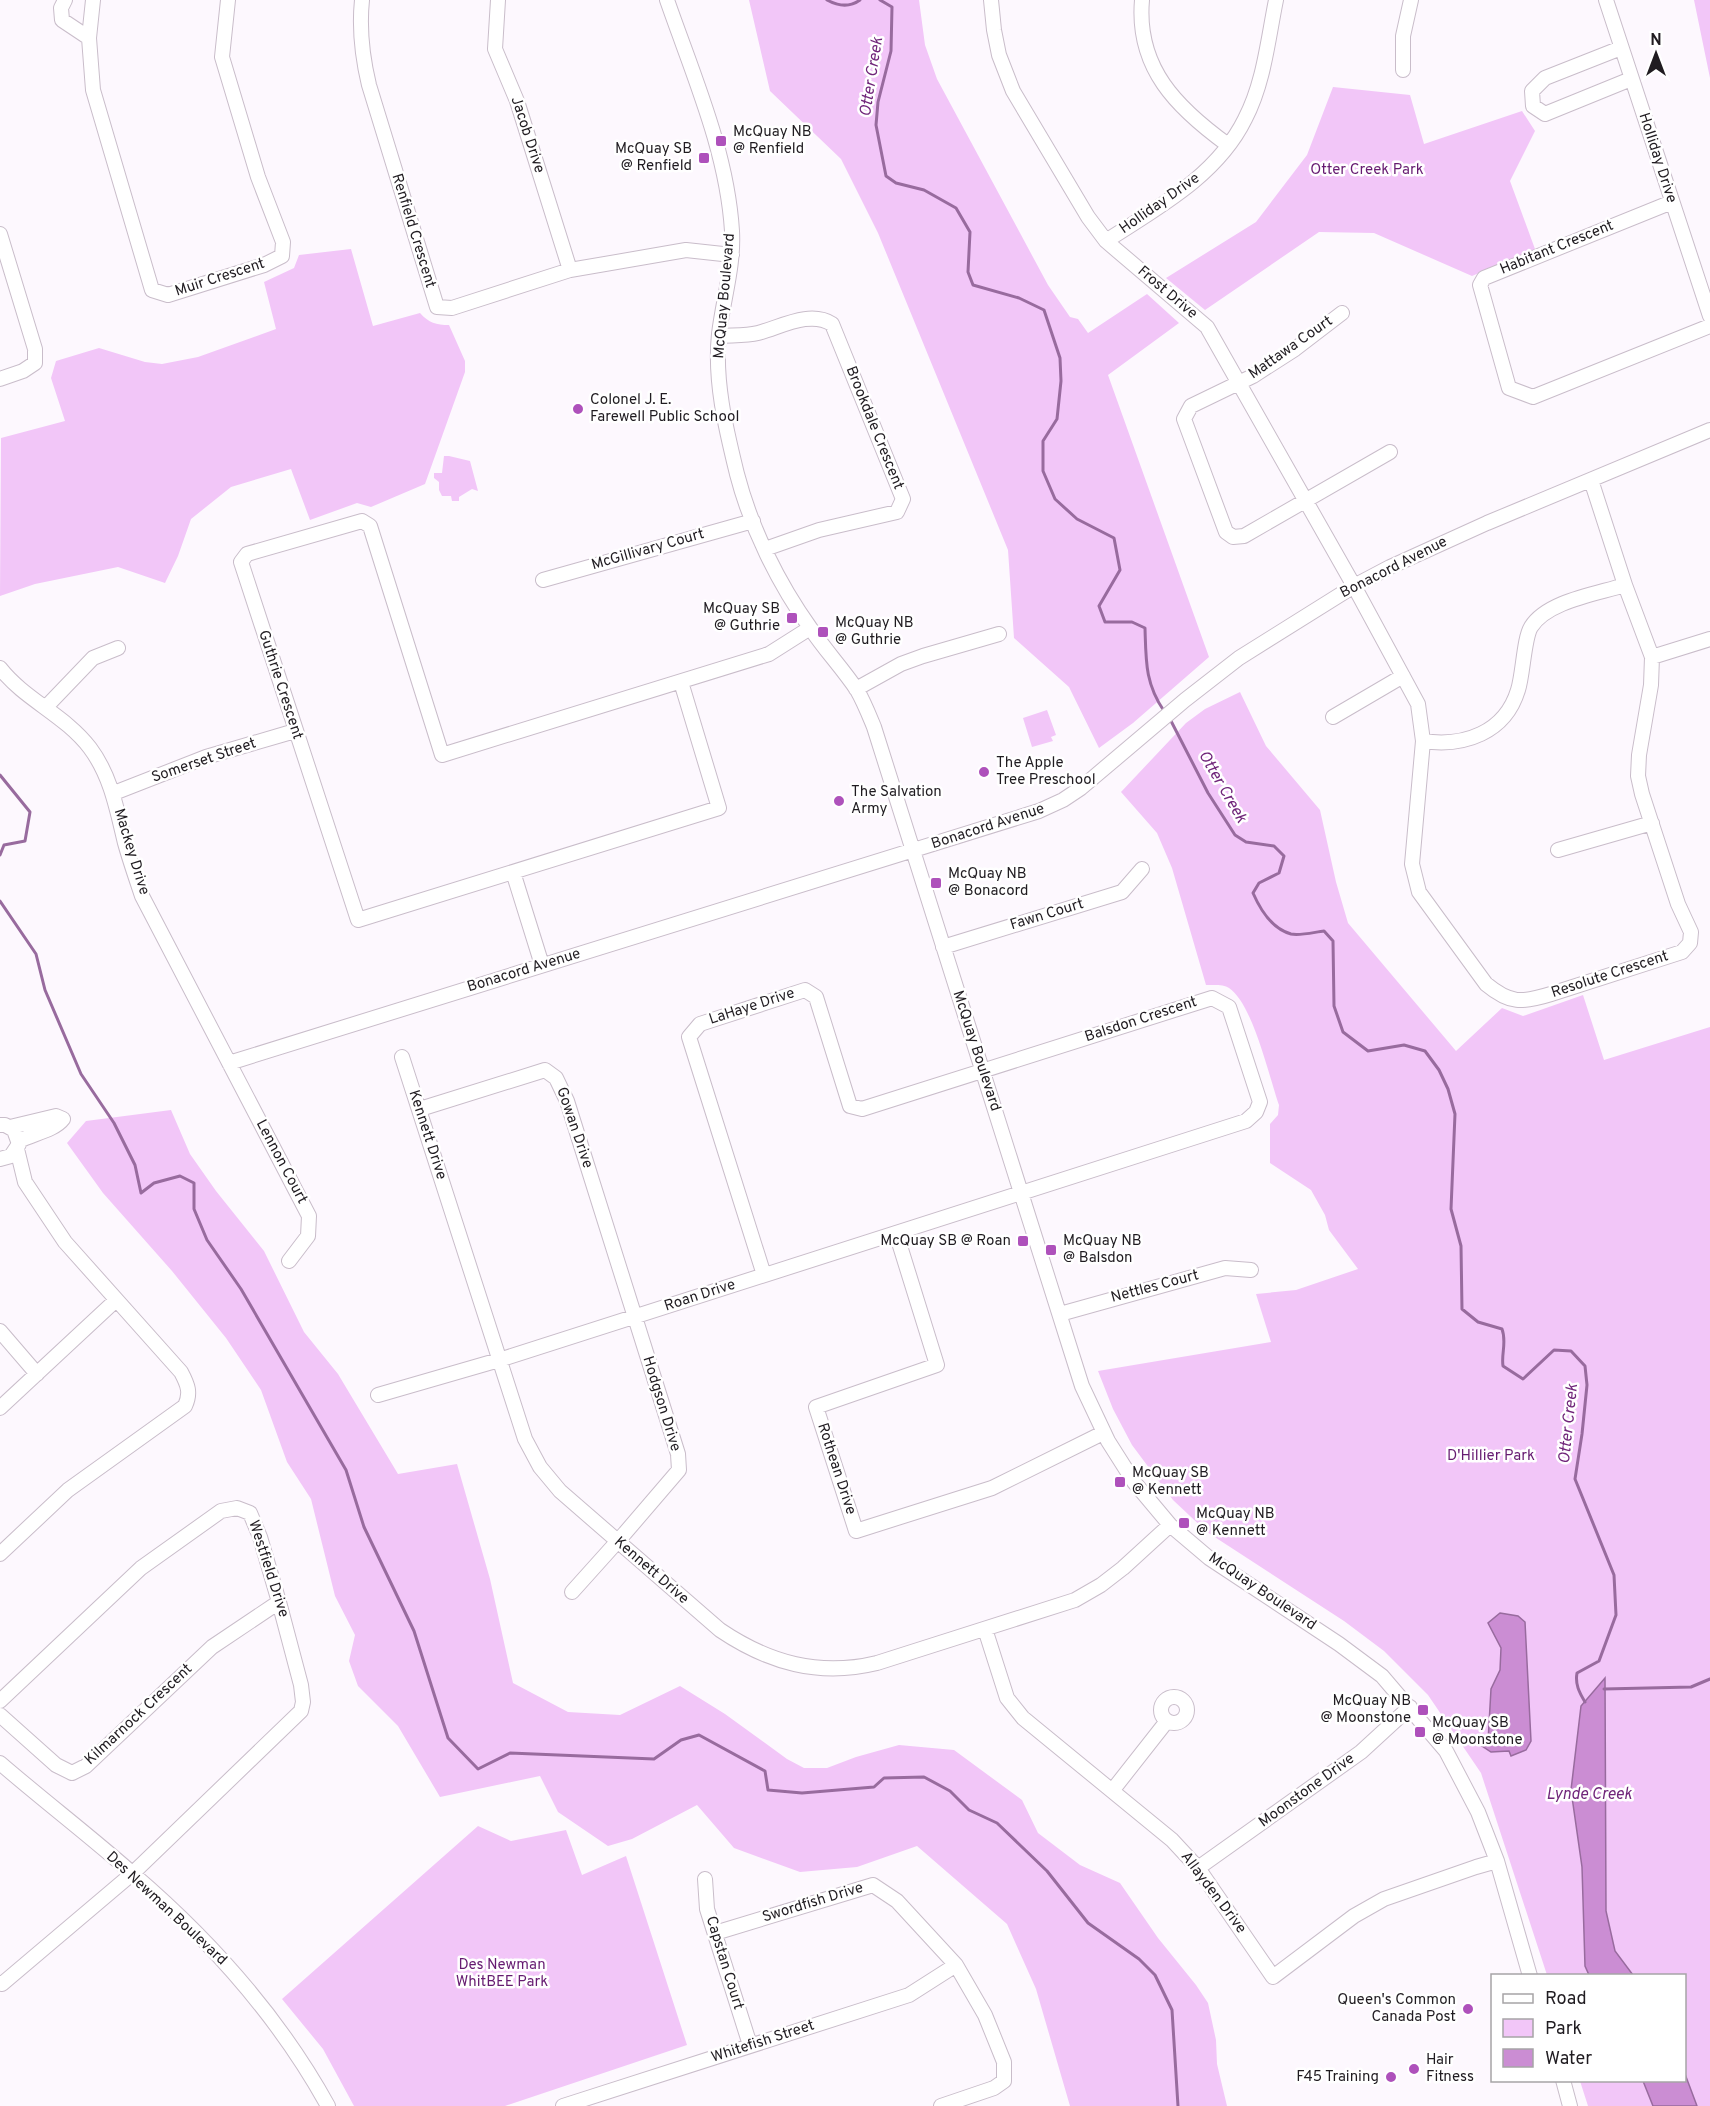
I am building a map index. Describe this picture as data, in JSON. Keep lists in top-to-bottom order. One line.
{"streets":{"street":["Jacob Drive","Holliday Drive","Renfield Crescent","Habitant Crescent","Muir Crescent","Frost Drive","McQuay Boulevard","Mattawa Court","Brookdale Crescent","McGillivary Court","Bonacord Avenue","Guthrie Crescent","Somerset Street","Mackey Drive","Fawn Court","Resolute Crescent","LaHaye Drive","Balsdon Crescent","Gowan Drive","Kennett Drive","Lennon Court","Nettles Court","Roan Drive","Hodgson Drive","Rothean Drive","Westfield Drive","Kilmarnock Crescent","Moonstone Drive","Allayden Drive","Swordfish Drive","Des Newman Boulevard","Capstan Court","Whitefish Street"]},"crossings":[["Jacob Drive","Renfield Crescent"],["Holliday Drive","Habitant Crescent"],["Holliday Drive","Frost Drive"],["Renfield Crescent","McQuay Boulevard"],["Frost Drive","Mattawa Court"],["Frost Drive","Bonacord Avenue"],["Frost Drive","Resolute Crescent"],["McQuay Boulevard","Brookdale Crescent"],["McQuay Boulevard","McGillivary Court"],["McQuay Boulevard","Bonacord Avenue"],["McQuay Boulevard","Guthrie Crescent"],["McQuay Boulevard","Fawn Court"],["McQuay Boulevard","LaHaye Drive"],["McQuay Boulevard","Balsdon Crescent"],["McQuay Boulevard","Kennett Drive"],["McQuay Boulevard","Nettles Court"],["McQuay Boulevard","Roan Drive"],["McQuay Boulevard","Rothean Drive"],["McQuay Boulevard","Moonstone Drive"],["McQuay Boulevard","Allayden Drive"],["Bonacord Avenue","Mackey Drive"],["Bonacord Avenue","Resolute Crescent"],["Bonacord Avenue","Lennon Court"],["Guthrie Crescent","Somerset Street"],["Somerset Street","Mackey Drive"],["Mackey Drive","Lennon Court"],["LaHaye Drive","Balsdon Crescent"],["LaHaye Drive","Roan Drive"],["Balsdon Crescent","Roan Drive"],["Gowan Drive","Kennett Drive"],["Gowan Drive","Roan Drive"],["Gowan Drive","Hodgson Drive"],["Kennett Drive","Roan Drive"],["Kennett Drive","Hodgson Drive"],["Kennett Drive","Allayden Drive"],["Roan Drive","Hodgson Drive"],["Roan Drive","Rothean Drive"],["Westfield Drive","Kilmarnock Crescent"],["Westfield Drive","Des Newman Boulevard"],["Moonstone Drive","Allayden Drive"],["Swordfish Drive","Capstan Court"],["Swordfish Drive","Whitefish Street"],["Capstan Court","Whitefish Street"]],"water":["Otter Creek","Lynde Creek"],"parks":["Otter Creek Park","D'Hillier Park","Des Newman WhitBEE Park"],"places":{"transit":["McQuay NB @ Renfield","McQuay SB @ Renfield","McQuay SB @ Guthrie","McQuay NB @ Guthrie","McQuay NB @ Bonacord","McQuay SB @ Roan","McQuay NB @ Balsdon","McQuay SB @ Kennett","McQuay NB @ Kennett","McQuay NB @ Moonstone","McQuay SB @ Moonstone"],"other":["Colonel J. E. Farewell Public School","The Apple Tree Preschool","The Salvation Army","Queen's Common Canada Post","Hair Fitness","F45 Training"]},"legend":["Road","Park","Water"],"north":"top"}
